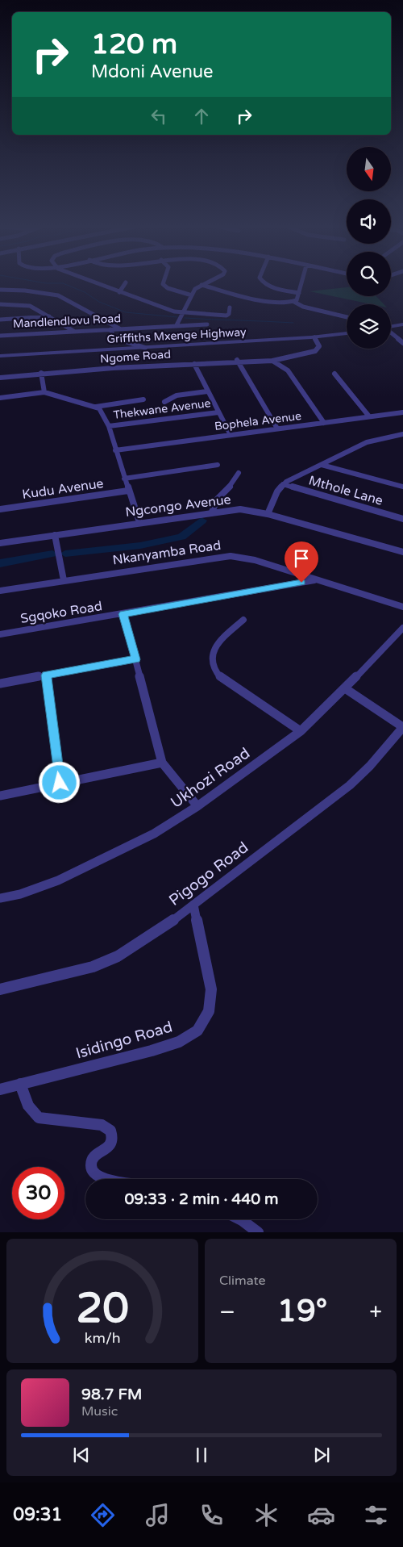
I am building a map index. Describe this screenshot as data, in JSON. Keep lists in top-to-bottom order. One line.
{"streets":{"street":["Mandlendlovu Road","Griffiths Mxenge Highway","Ngome Road","Thekwane Avenue","Bophela Avenue","Kudu Avenue","Mthole Lane","Ngcongo Avenue","Nkanyamba Road","Sgqoko Road","Ukhozi Road","Pigogo Road","Isidingo Road"]},"crossings":[["Griffiths Mxenge Highway","Ngome Road"],["Nkanyamba Road","Sgqoko Road"],["Pigogo Road","Isidingo Road"]],"north":"bottom","page":{"turn":["120 m","Mdoni Avenue"],"limit":"30","trip":"09:33 · 2 min · 440 m","tile":"Climate","heat":["−","19°","+"],"song":["98.7 FM","Music"],"tabs":"09:31","gauge":["20","km/h"]}}
